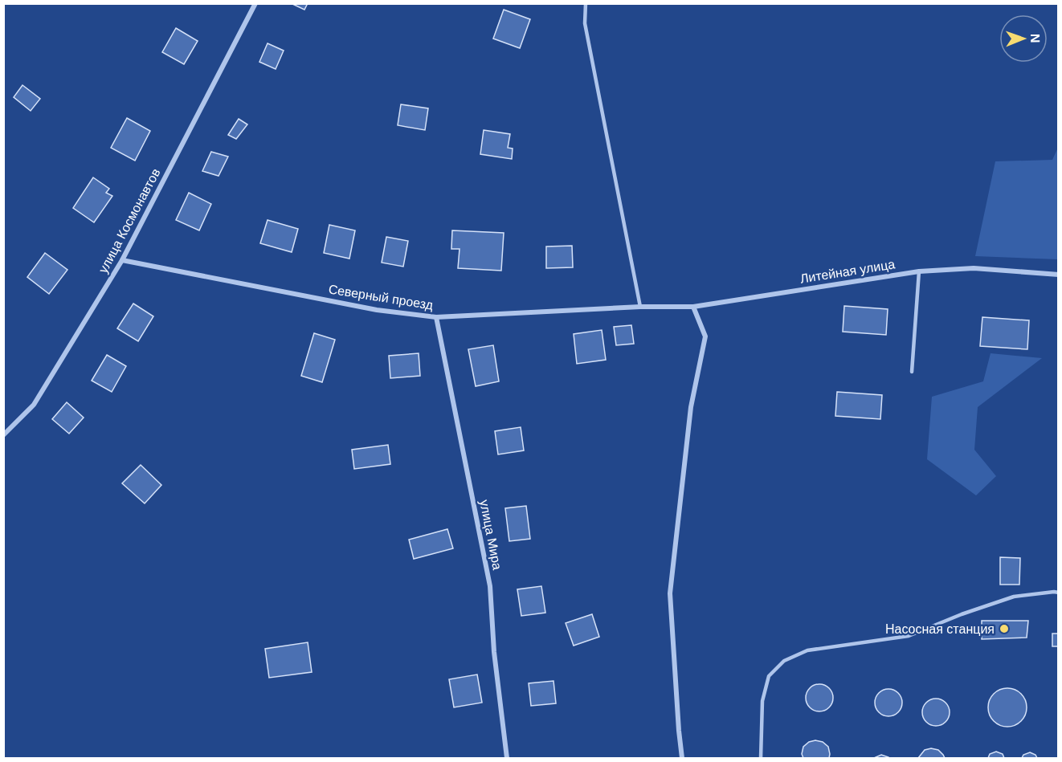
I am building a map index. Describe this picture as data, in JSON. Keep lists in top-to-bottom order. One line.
{"streets":{"street":["улица Космонавтов","Литейная улица","Северный проезд","улица Мира"]},"crossings":[["улица Космонавтов","Северный проезд"],["Литейная улица","Северный проезд"],["Северный проезд","улица Мира"]],"places":["Насосная станция"],"north":"right"}
